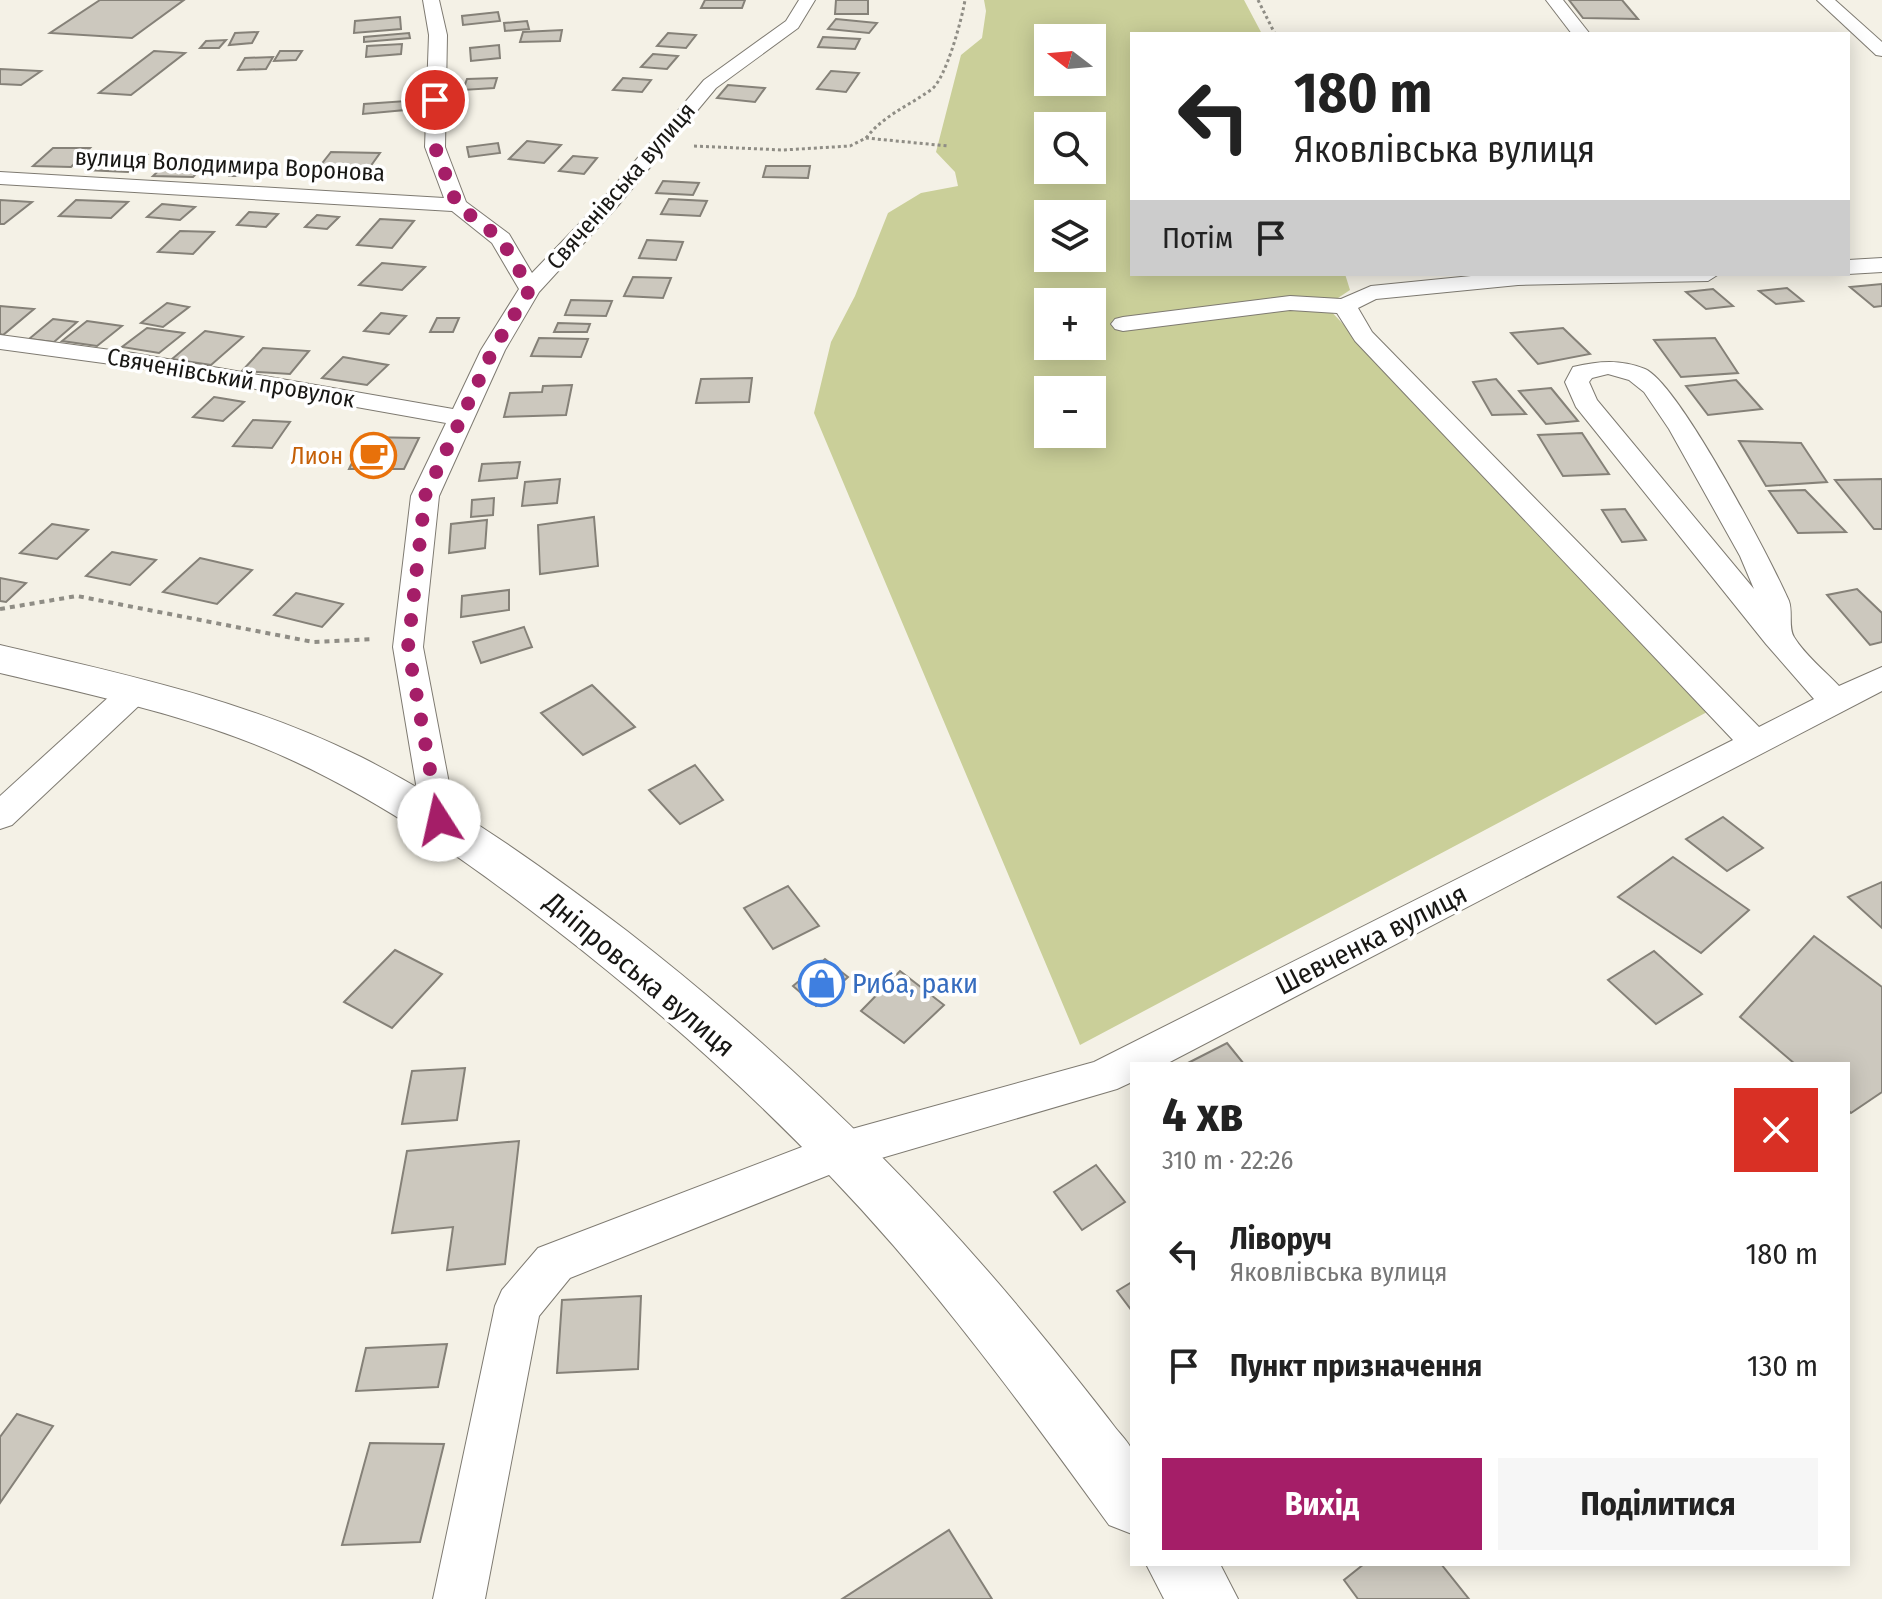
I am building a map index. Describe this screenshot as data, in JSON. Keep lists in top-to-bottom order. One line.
{"streets":{"highway":["Дніпровська вулиця"],"street":["вулиця Володимира Воронова","Свяченівська вулиця","Свяченівський провулок","Шевченка вулиця"]},"crossings":[["Свяченівська вулиця","Свяченівський провулок"],["Свяченівська вулиця","Дніпровська вулиця"],["Шевченка вулиця","Дніпровська вулиця"]],"places":{"cafe":["Лион"],"shop":["Риба, раки"]},"north":"left","page":{"map_buttons":["+","−"],"turn":["180 m","Яковлівська вулиця"],"then":"Потім","heading":["4 хв","310 m · 22:26"],"list":[{"name":"Ліворуч","note":"Яковлівська вулиця","value":"180 m"},{"name":"Пункт призначення","value":"130 m"}],"buttons":["Вихід","Поділитися"]}}
